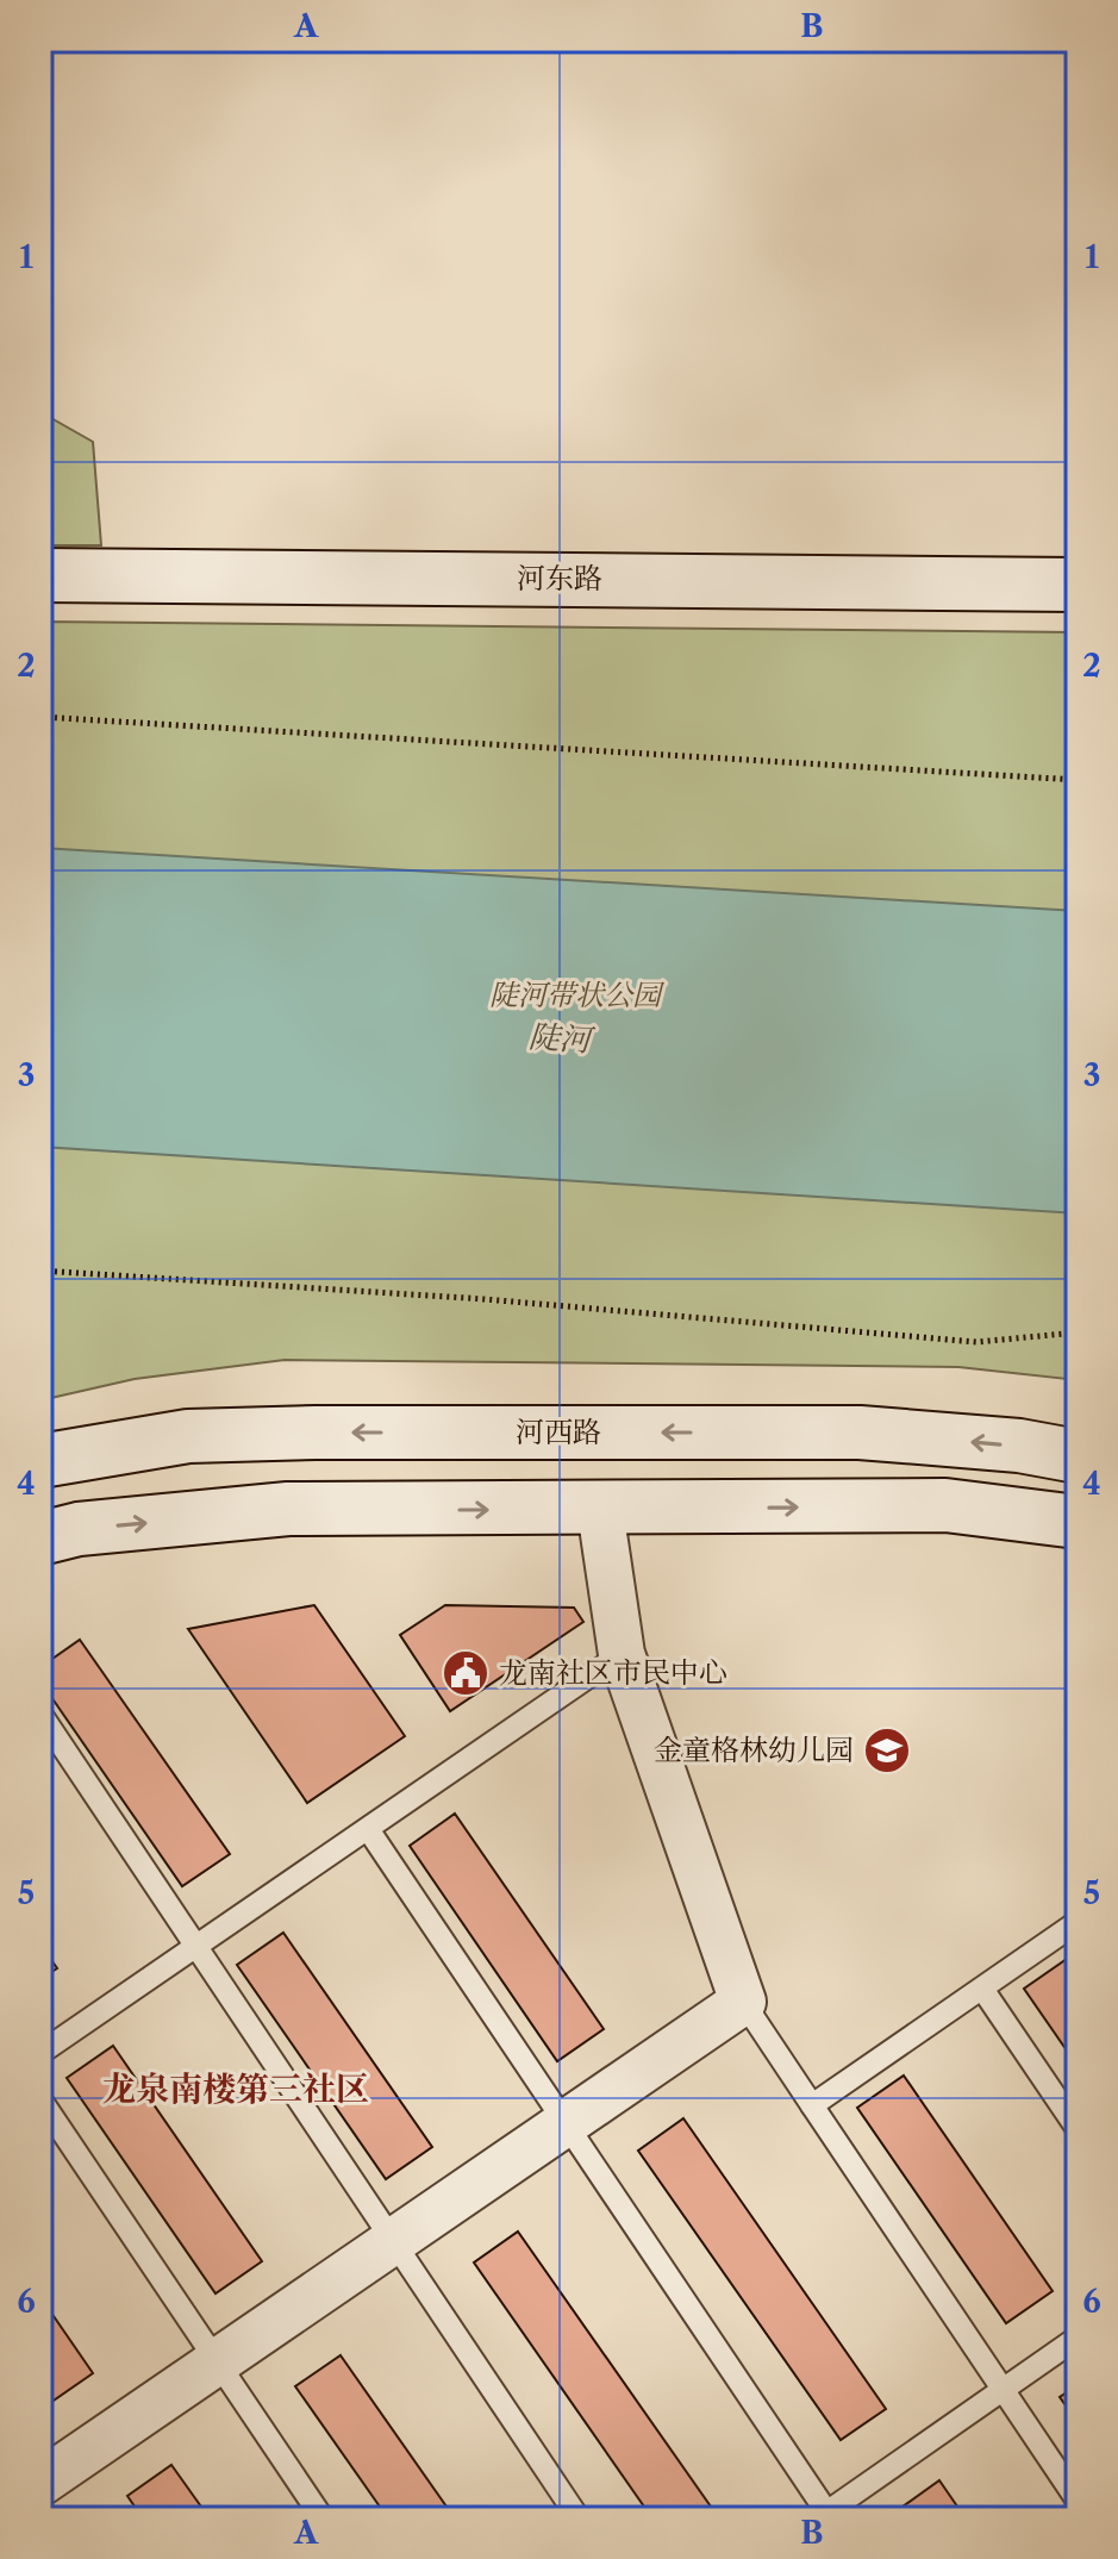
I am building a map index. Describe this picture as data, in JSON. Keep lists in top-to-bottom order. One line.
{"streets":{"main road":["河东路","河西路"]},"districts":["龙泉南楼第三社区"],"water":["陡河"],"parks":["陡河带状公园"],"places":{"public building":["龙南社区市民中心"],"school or university":["金童格林幼儿园"]},"grid":{"columns":["A","B"],"rows":["1","2","3","4","5","6"]}}
